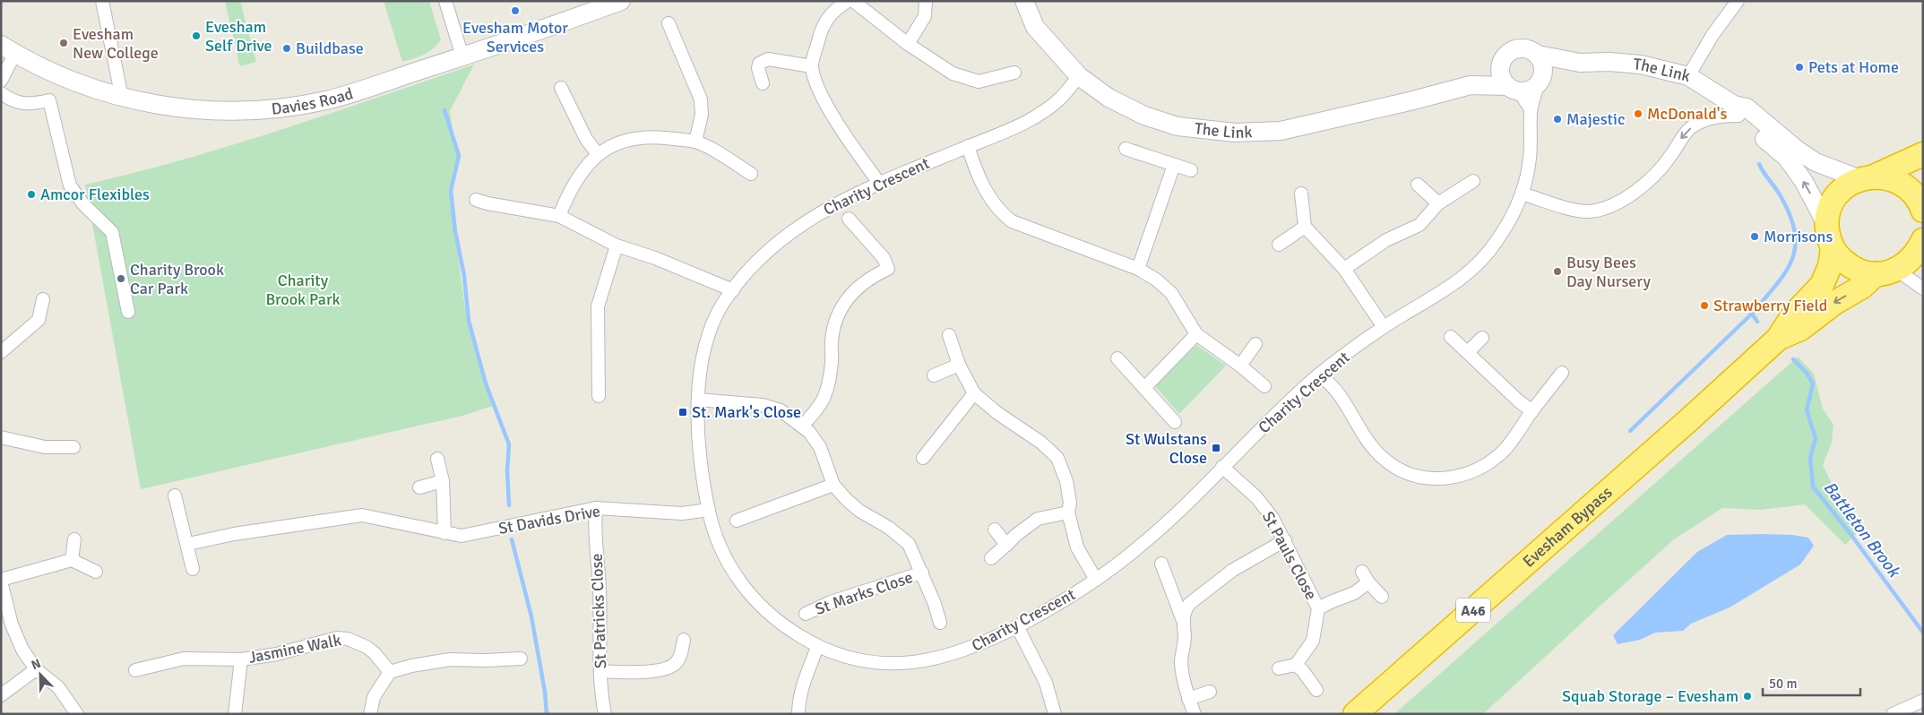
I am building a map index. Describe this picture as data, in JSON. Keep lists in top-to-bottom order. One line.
{"streets":{"highway":["Evesham Bypass","A46"],"street":["The Link","Davies Road","Charity Crescent","St Davids Drive","St Pauls Close","St Marks Close","St Patricks Close","Jasmine Walk"]},"crossings":[["The Link","Charity Crescent"],["The Link","Evesham Bypass"],["Charity Crescent","St Davids Drive"],["Charity Crescent","St Pauls Close"],["Charity Crescent","St Marks Close"],["St Davids Drive","St Patricks Close"]],"water":["Battleton Brook"],"parks":["Charity Brook Park"],"places":{"other":["Evesham Motor Services","Evesham Self Drive","Evesham New College","Buildbase","Pets at Home","McDonald's","Majestic","Amcor Flexibles","Morrisons","Busy Bees Day Nursery","Charity Brook Car Park","Strawberry Field","Squab Storage – Evesham"],"transit":["St. Mark's Close","St Wulstans Close"]},"scale_bar":"50 m","north":"top left"}
